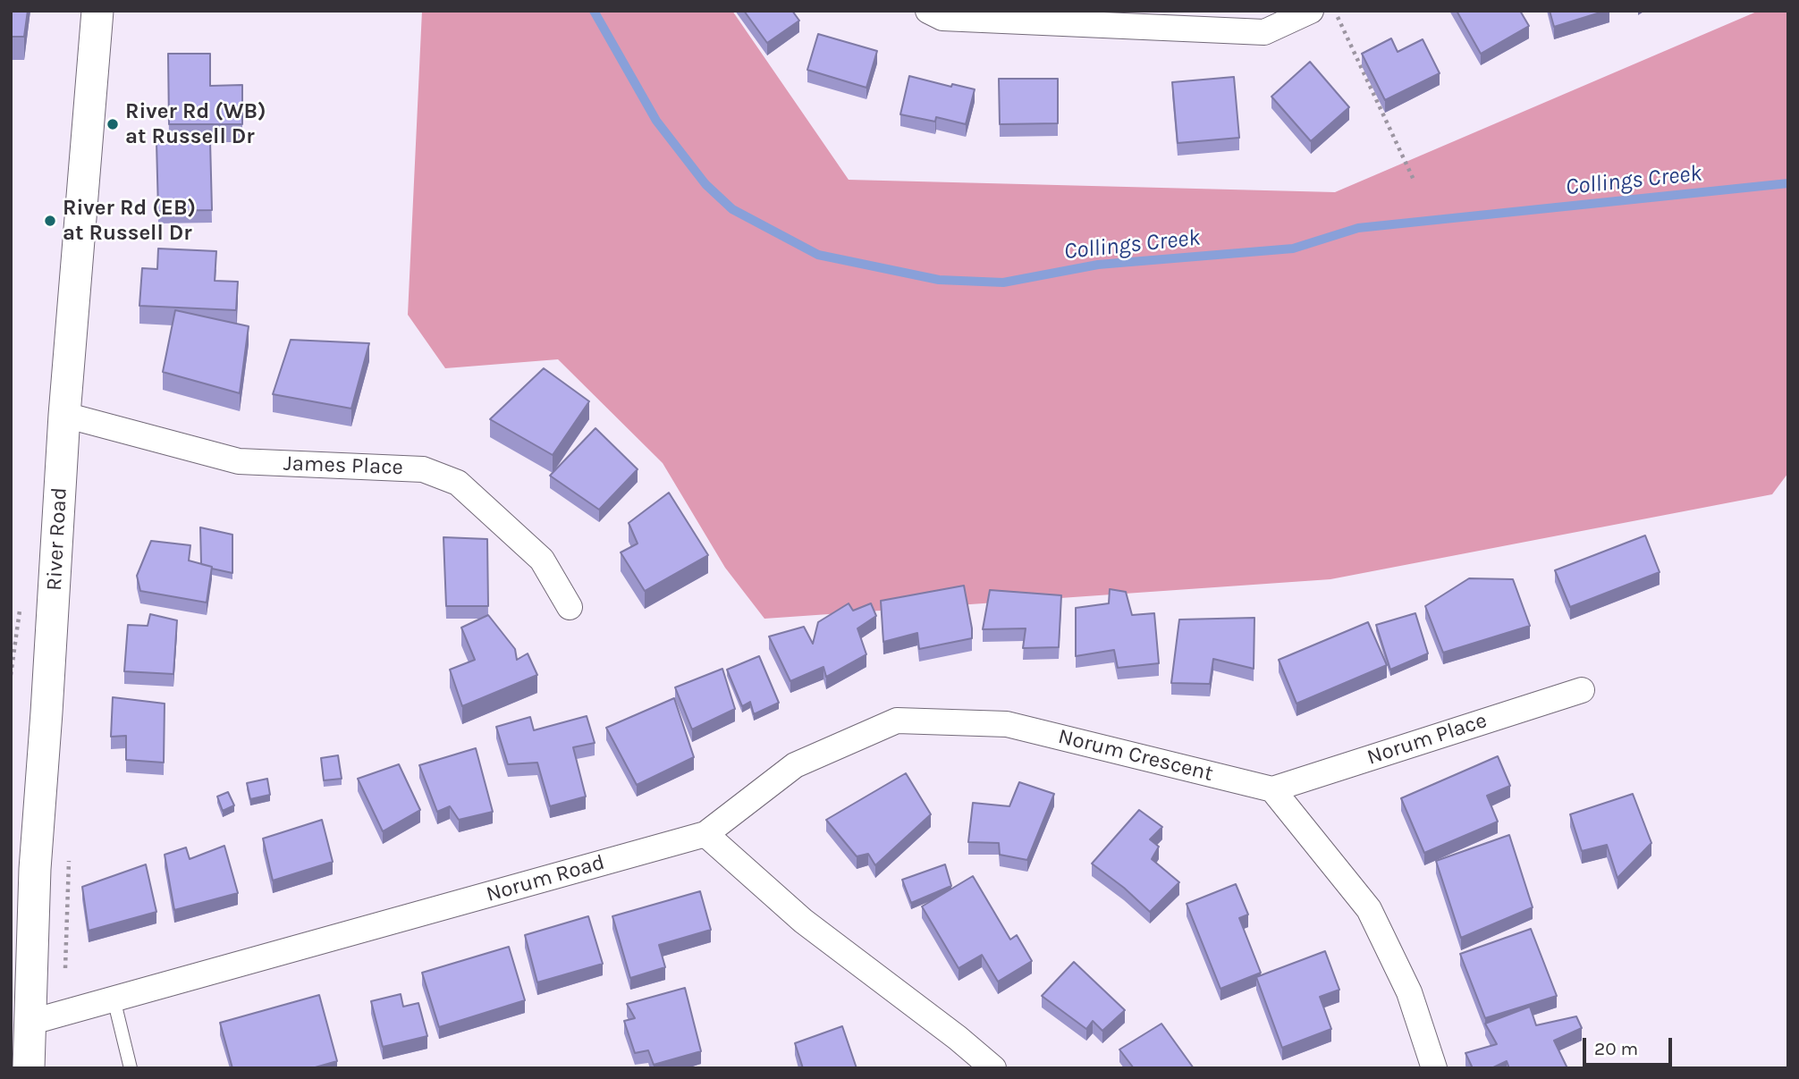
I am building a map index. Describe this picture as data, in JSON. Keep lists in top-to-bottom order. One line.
{"streets":{"street":["James Place","River Road","Norum Place","Norum Crescent","Norum Road"]},"crossings":[["James Place","River Road"],["River Road","Norum Road"],["Norum Place","Norum Crescent"],["Norum Crescent","Norum Road"]],"water":["Collings Creek"],"places":["River Rd (WB) at Russell Dr","River Rd (EB) at Russell Dr"],"scale_bar":"20 m"}
